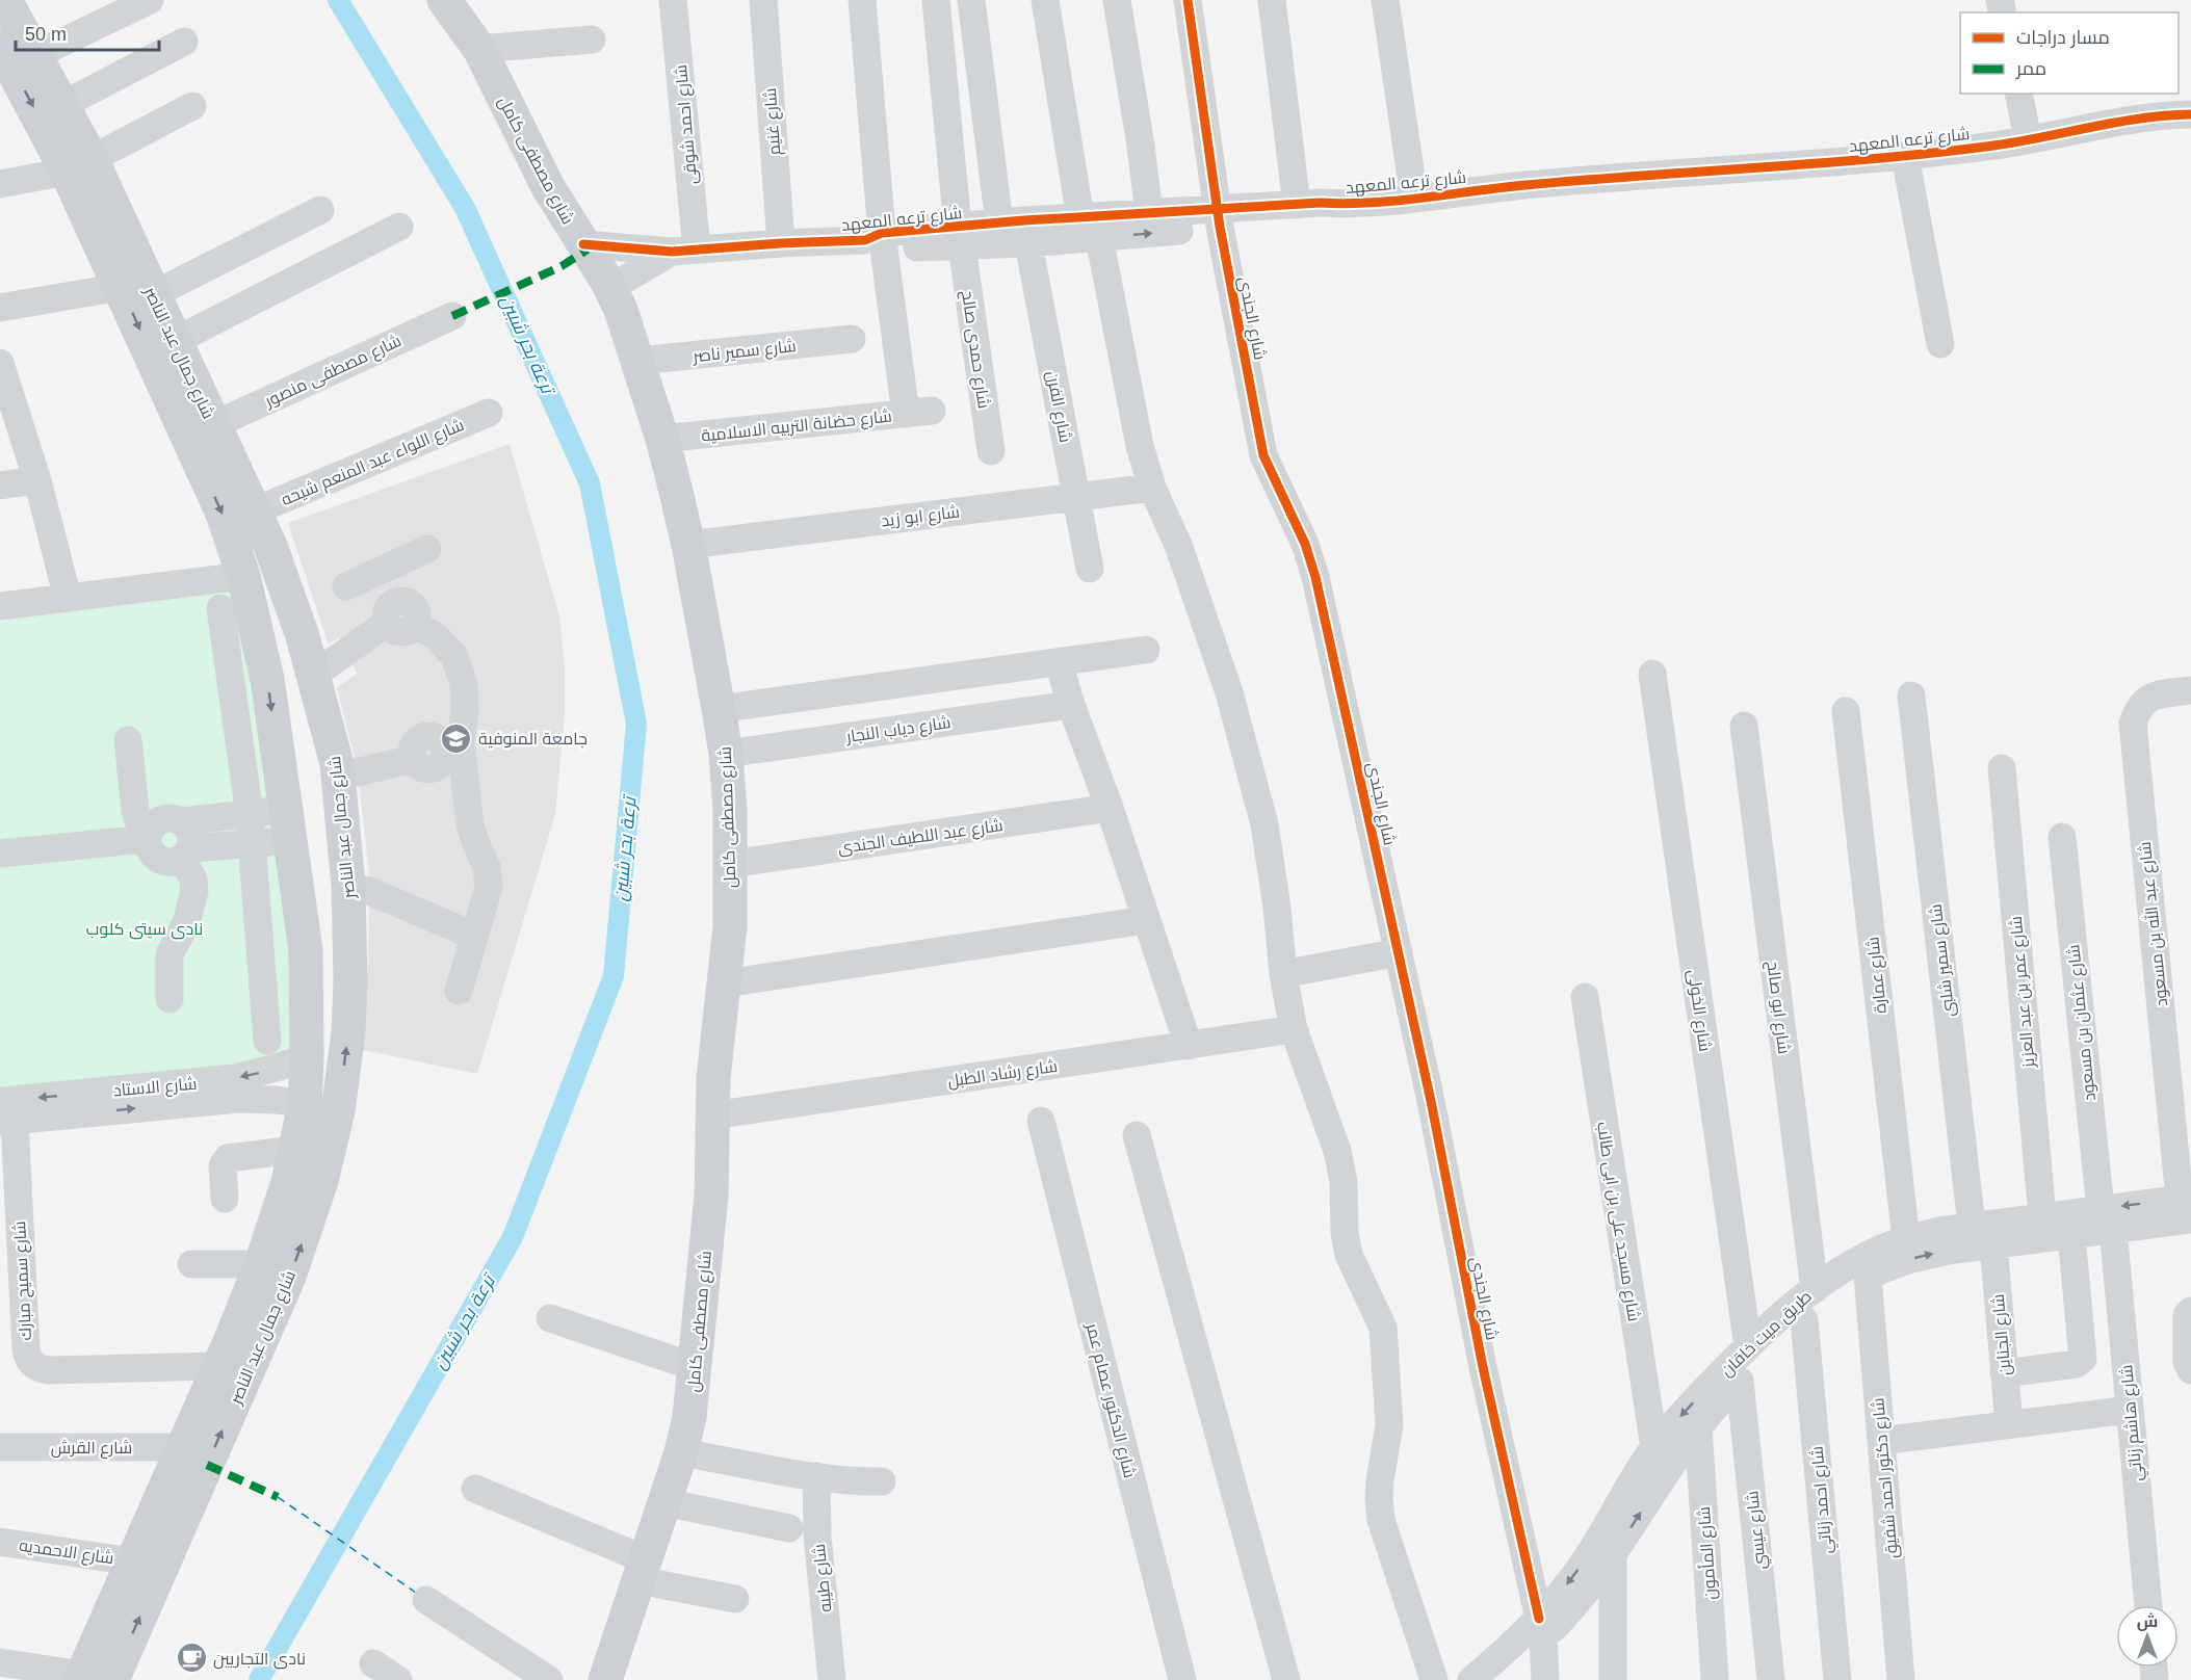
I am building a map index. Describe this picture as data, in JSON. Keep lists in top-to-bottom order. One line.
{"streets":{"main road":["شارع مصطفى كامل","شارع جمال عبد الناصر"],"street":["شارع غنيم","شارع احمد شوقى","شارع ترعه المعهد","شارع الجندى","شارع حمدى صالح","شارع سمير ناصر","شارع مصطفى منصور","شارع الفرن","شارع حضانة التربيه الاسلامية","شارع اللواء عبد المنعم شيحه","شارع ابو زيد","شارع دياب النجار","شارع عبد اللطيف الجندى","شارع عبد الله بن مسعود","شارع سمير شلبى","شارع عمارة","شارع عمر بن عبد العزيز","شارع ابو صالح","شارع الخولى","شارع عثمان بن مسعود","شارع رشاد الطبل","شارع الاستاد","شارع مسجد على بن ابى طالب","شارع سميح مبارك","طريق ميت خاقان","شارع الجناين","شارع الدكتور عصام عمر","شارع هاشم زناتي","شارع القرش","شارع دكتور احمد شفيق","شارع احمد زناتي","شارع عيسي","شارع الاحمديه","شارع المأمون","شارع طيبه"]},"crossings":[["شارع غنيم","شارع ترعه المعهد"],["شارع احمد شوقى","شارع ترعه المعهد"],["شارع ترعه المعهد","شارع مصطفى كامل"],["شارع ترعه المعهد","شارع الجندى"],["شارع ترعه المعهد","شارع حمدى صالح"],["شارع ترعه المعهد","شارع الفرن"],["شارع ترعه المعهد","شارع حضانة التربيه الاسلامية"],["شارع مصطفى كامل","شارع سمير ناصر"],["شارع مصطفى كامل","شارع حضانة التربيه الاسلامية"],["شارع مصطفى كامل","شارع ابو زيد"],["شارع مصطفى كامل","شارع دياب النجار"],["شارع مصطفى كامل","شارع عبد اللطيف الجندى"],["شارع مصطفى كامل","شارع رشاد الطبل"],["شارع الجندى","طريق ميت خاقان"],["شارع جمال عبد الناصر","شارع مصطفى منصور"],["شارع جمال عبد الناصر","شارع اللواء عبد المنعم شيحه"],["شارع جمال عبد الناصر","شارع الاستاد"],["شارع جمال عبد الناصر","شارع سميح مبارك"],["شارع جمال عبد الناصر","شارع القرش"],["شارع جمال عبد الناصر","شارع الاحمديه"],["شارع الفرن","شارع ابو زيد"],["شارع عبد الله بن مسعود","طريق ميت خاقان"],["شارع سمير شلبى","طريق ميت خاقان"],["شارع عمارة","طريق ميت خاقان"],["شارع عمر بن عبد العزيز","طريق ميت خاقان"],["شارع ابو صالح","طريق ميت خاقان"],["شارع الخولى","طريق ميت خاقان"],["شارع عثمان بن مسعود","طريق ميت خاقان"],["شارع عثمان بن مسعود","شارع هاشم زناتي"],["شارع الاستاد","شارع سميح مبارك"],["شارع مسجد على بن ابى طالب","طريق ميت خاقان"],["طريق ميت خاقان","شارع الجناين"],["طريق ميت خاقان","شارع هاشم زناتي"],["طريق ميت خاقان","شارع دكتور احمد شفيق"],["طريق ميت خاقان","شارع احمد زناتي"],["طريق ميت خاقان","شارع عيسي"],["طريق ميت خاقان","شارع المأمون"]],"water":["ترعة بحر شبين"],"parks":["نادى سيتى كلوب"],"places":{"school or university":["جامعة المنوفية"],"cafe":["نادى التجاريين"]},"legend":["مسار دراجات","ممر"],"scale_bar":"50 m","north":"top"}
